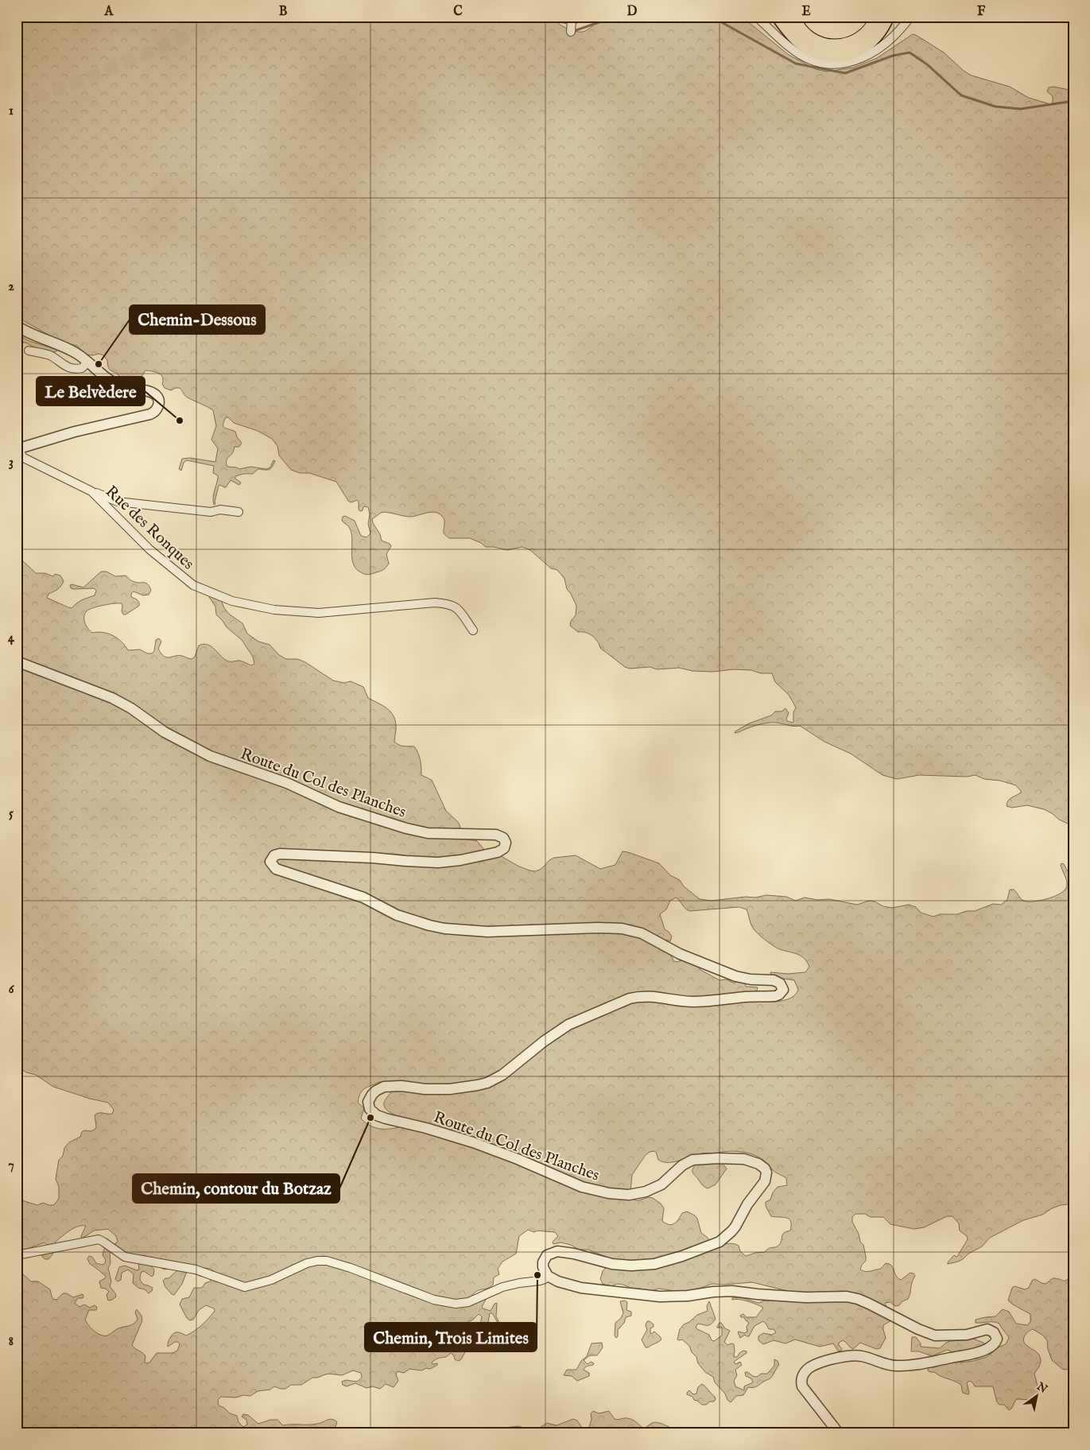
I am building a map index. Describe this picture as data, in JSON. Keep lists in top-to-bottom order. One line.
{"streets":{"street":["Rue des Ronques","Route du Col des Planches"]},"places":["Chemin-Dessous","Le Belvèdere","Chemin, contour du Botzaz","Chemin, Trois Limites"],"north":"top right","grid":{"columns":["A","B","C","D","E","F"],"rows":["1","2","3","4","5","6","7","8"]}}
